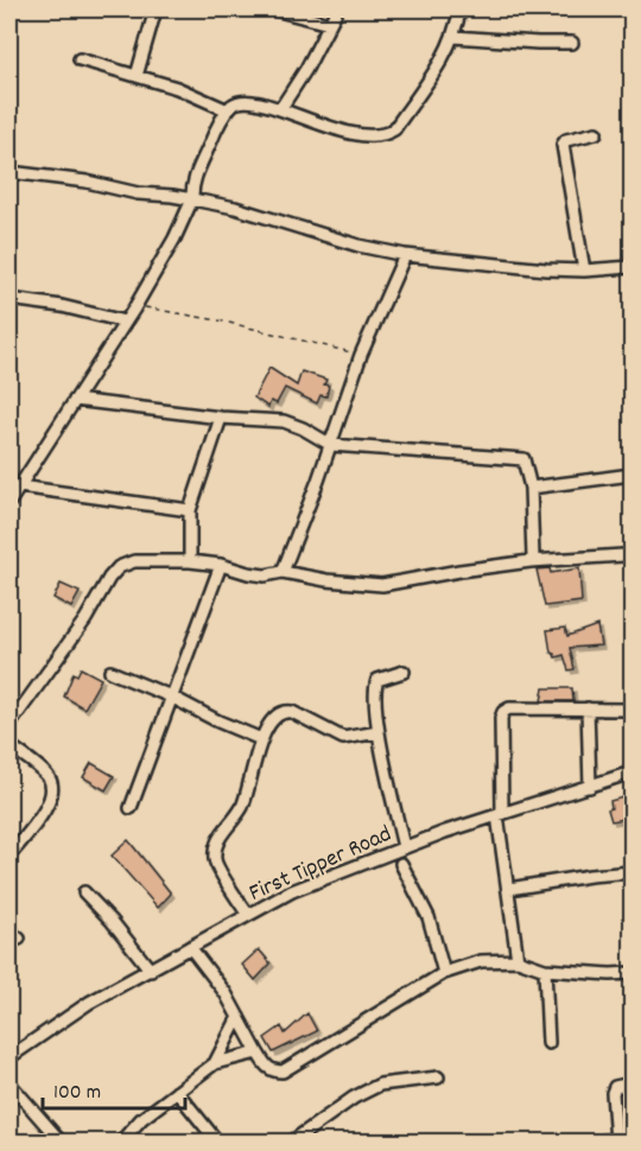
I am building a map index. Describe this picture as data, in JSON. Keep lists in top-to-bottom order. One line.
{"streets":{"street":["First Tipper Road"]},"scale_bar":"100 m"}
